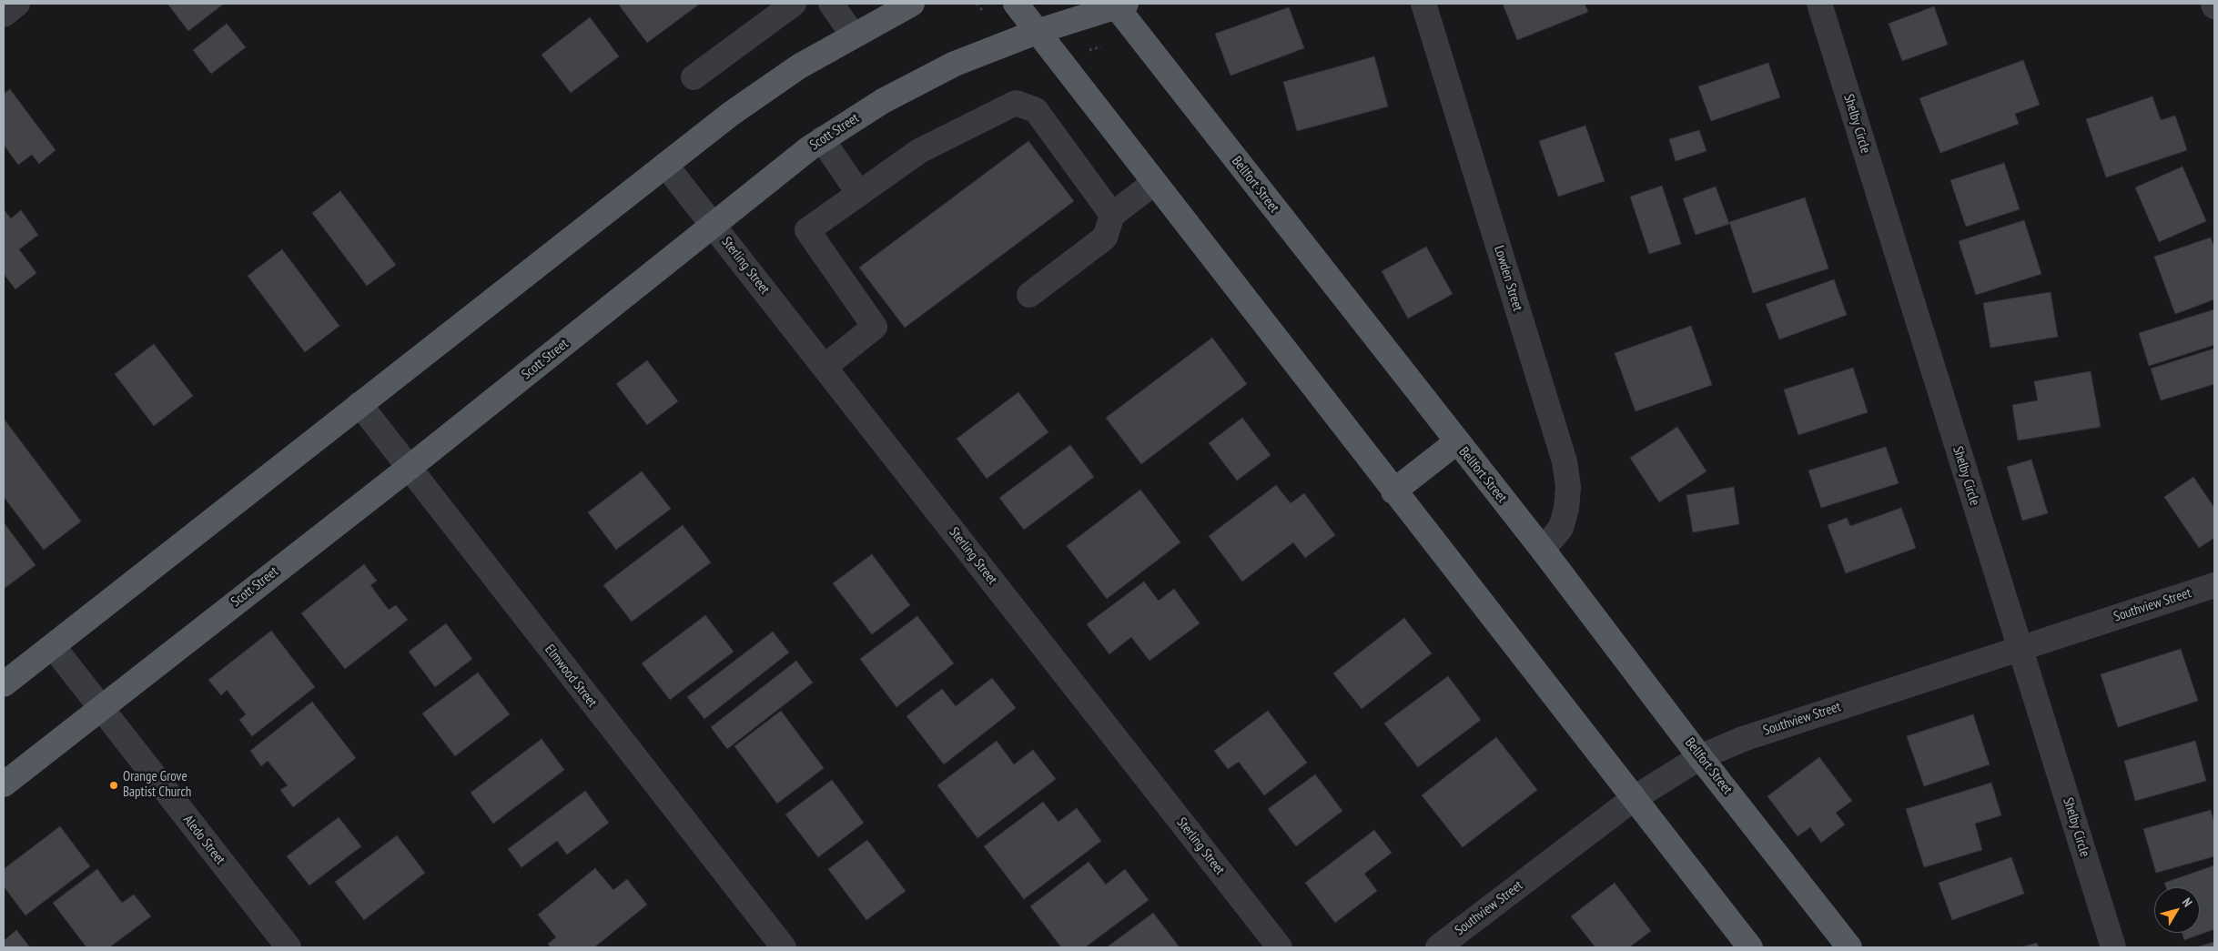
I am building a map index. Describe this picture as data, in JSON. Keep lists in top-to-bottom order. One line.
{"streets":{"main road":["Scott Street","Bellfort Street"],"street":["Shelby Circle","Sterling Street","Lowden Street","Southview Street","Elmwood Street","Aledo Street"]},"crossings":[["Shelby Circle","Southview Street"],["Scott Street","Bellfort Street"],["Scott Street","Sterling Street"],["Scott Street","Elmwood Street"],["Scott Street","Aledo Street"],["Bellfort Street","Lowden Street"],["Bellfort Street","Southview Street"]],"places":["Orange Grove Baptist Church"],"north":"top right"}
